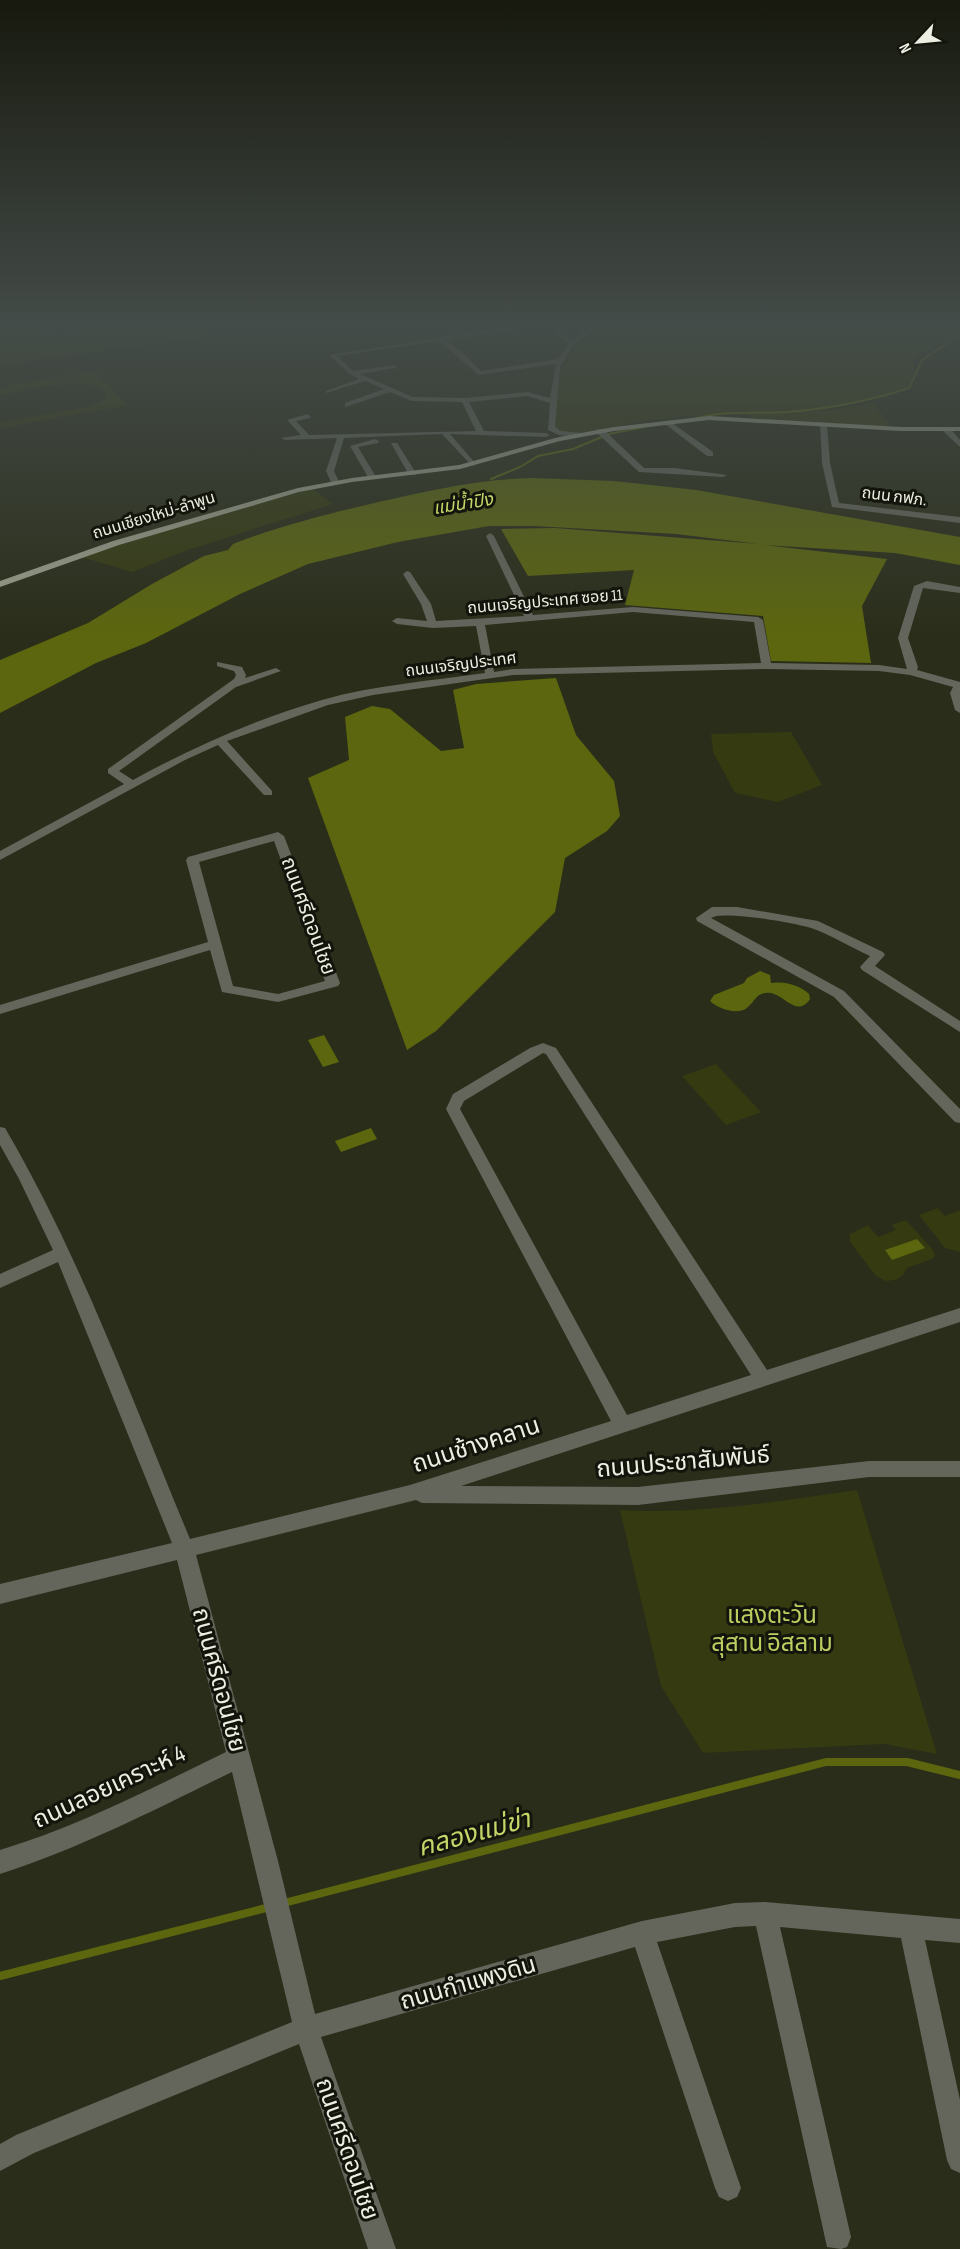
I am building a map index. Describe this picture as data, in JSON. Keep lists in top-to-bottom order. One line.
{"streets":{"main road":["ถนนเชียงใหม่-ลำพูน"],"street":["ถนน กฟภ.","ถนนเจริญประเทศ ซอย 11","ถนนเจริญประเทศ","ถนนศรีดอนไชย","ถนนช้างคลาน","ถนนประชาสัมพันธ์","ถนนลอยเคราะห์ 4","ถนนกำแพงดิน"]},"crossings":[["ถนนเจริญประเทศ ซอย 11","ถนนเจริญประเทศ"],["ถนนศรีดอนไชย","ถนนช้างคลาน"],["ถนนศรีดอนไชย","ถนนลอยเคราะห์ 4"],["ถนนศรีดอนไชย","ถนนกำแพงดิน"],["ถนนช้างคลาน","ถนนประชาสัมพันธ์"]],"water":["แม่น้ำปิง","คลองแม่ข่า"],"parks":["แสงตะวัน สุสาน อิสลาม"],"north":"bottom left"}
